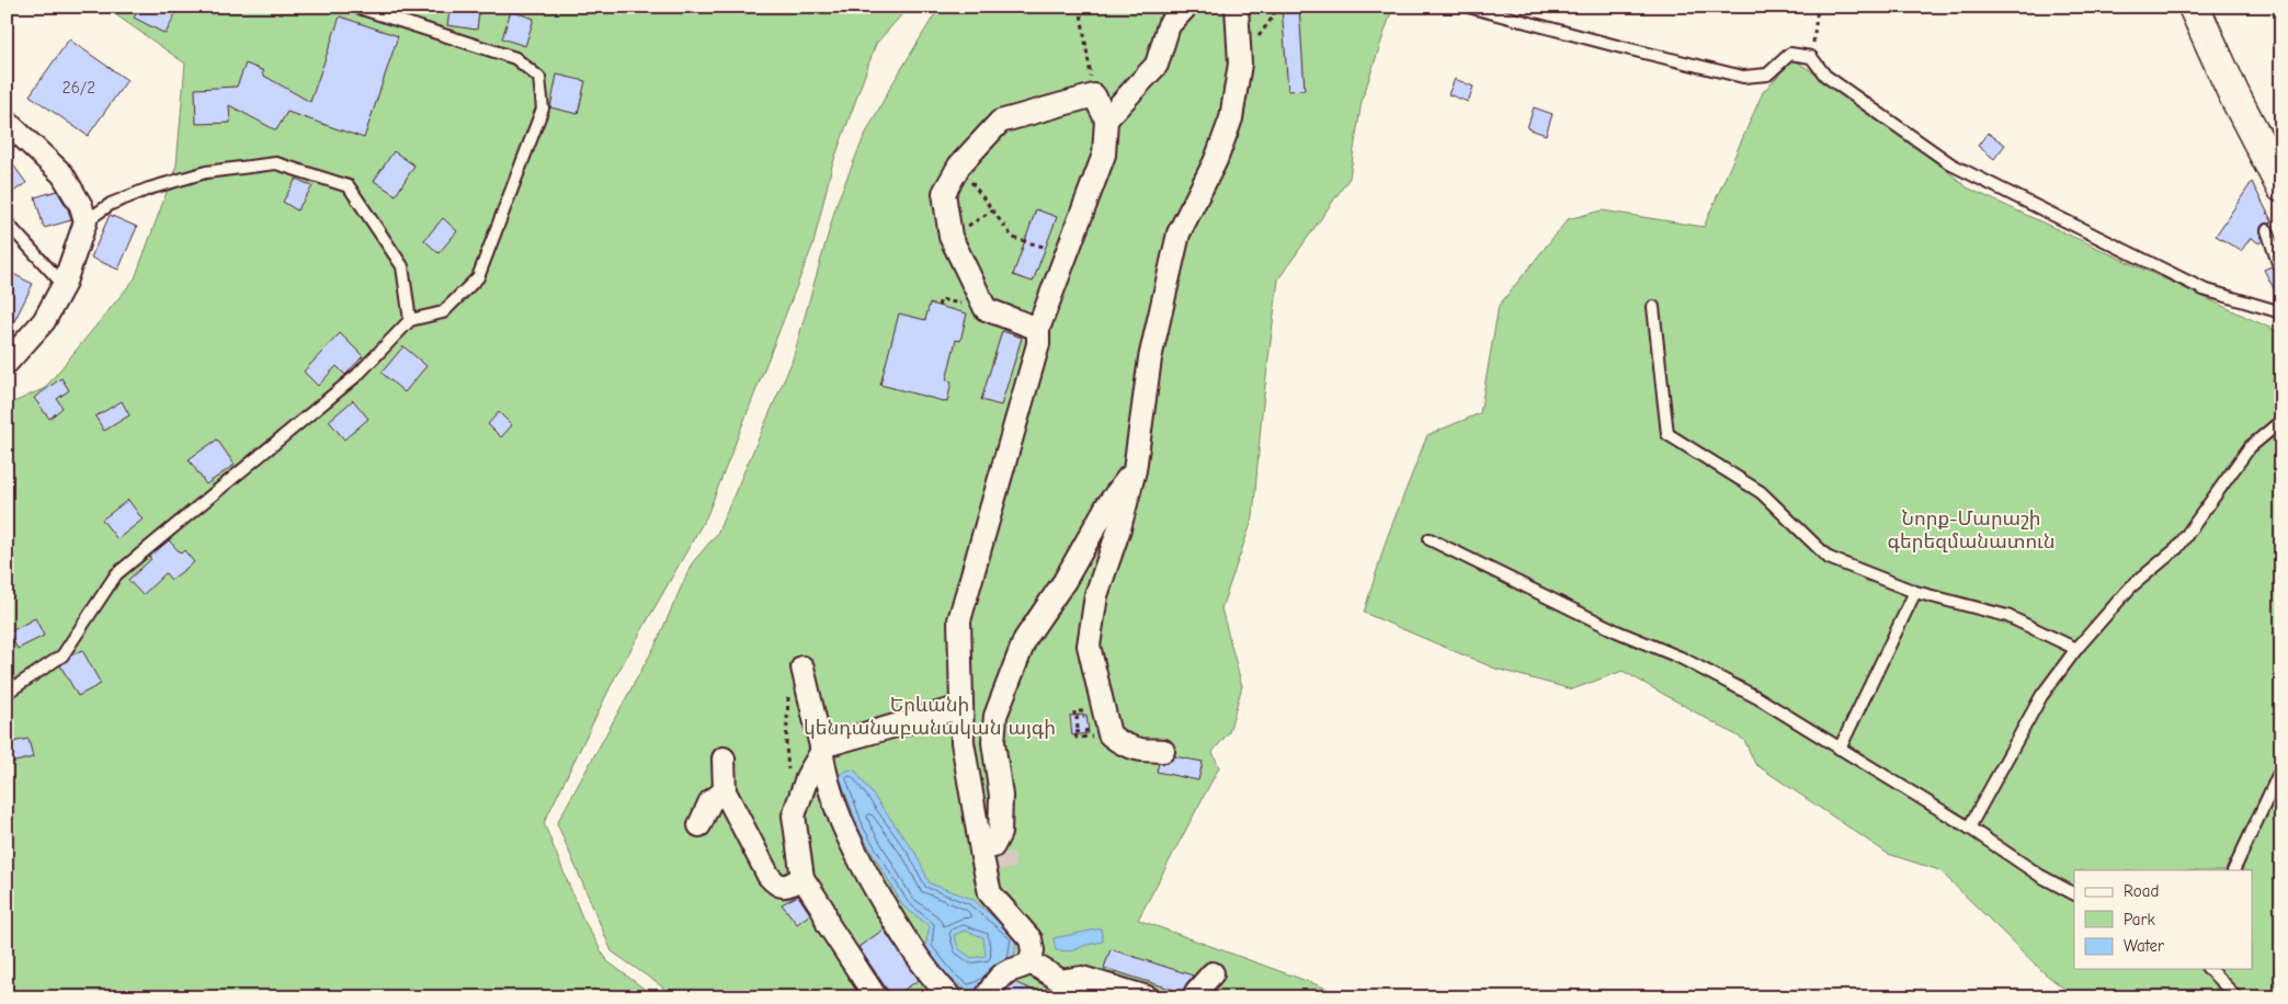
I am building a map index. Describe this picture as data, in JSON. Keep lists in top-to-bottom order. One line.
{"parks":["Նորք-Մարաշի գերեզմանատուն","Երևանի կենդանաբանական այգի"],"house_numbers":["26/2"],"legend":["Road","Park","Water"]}
